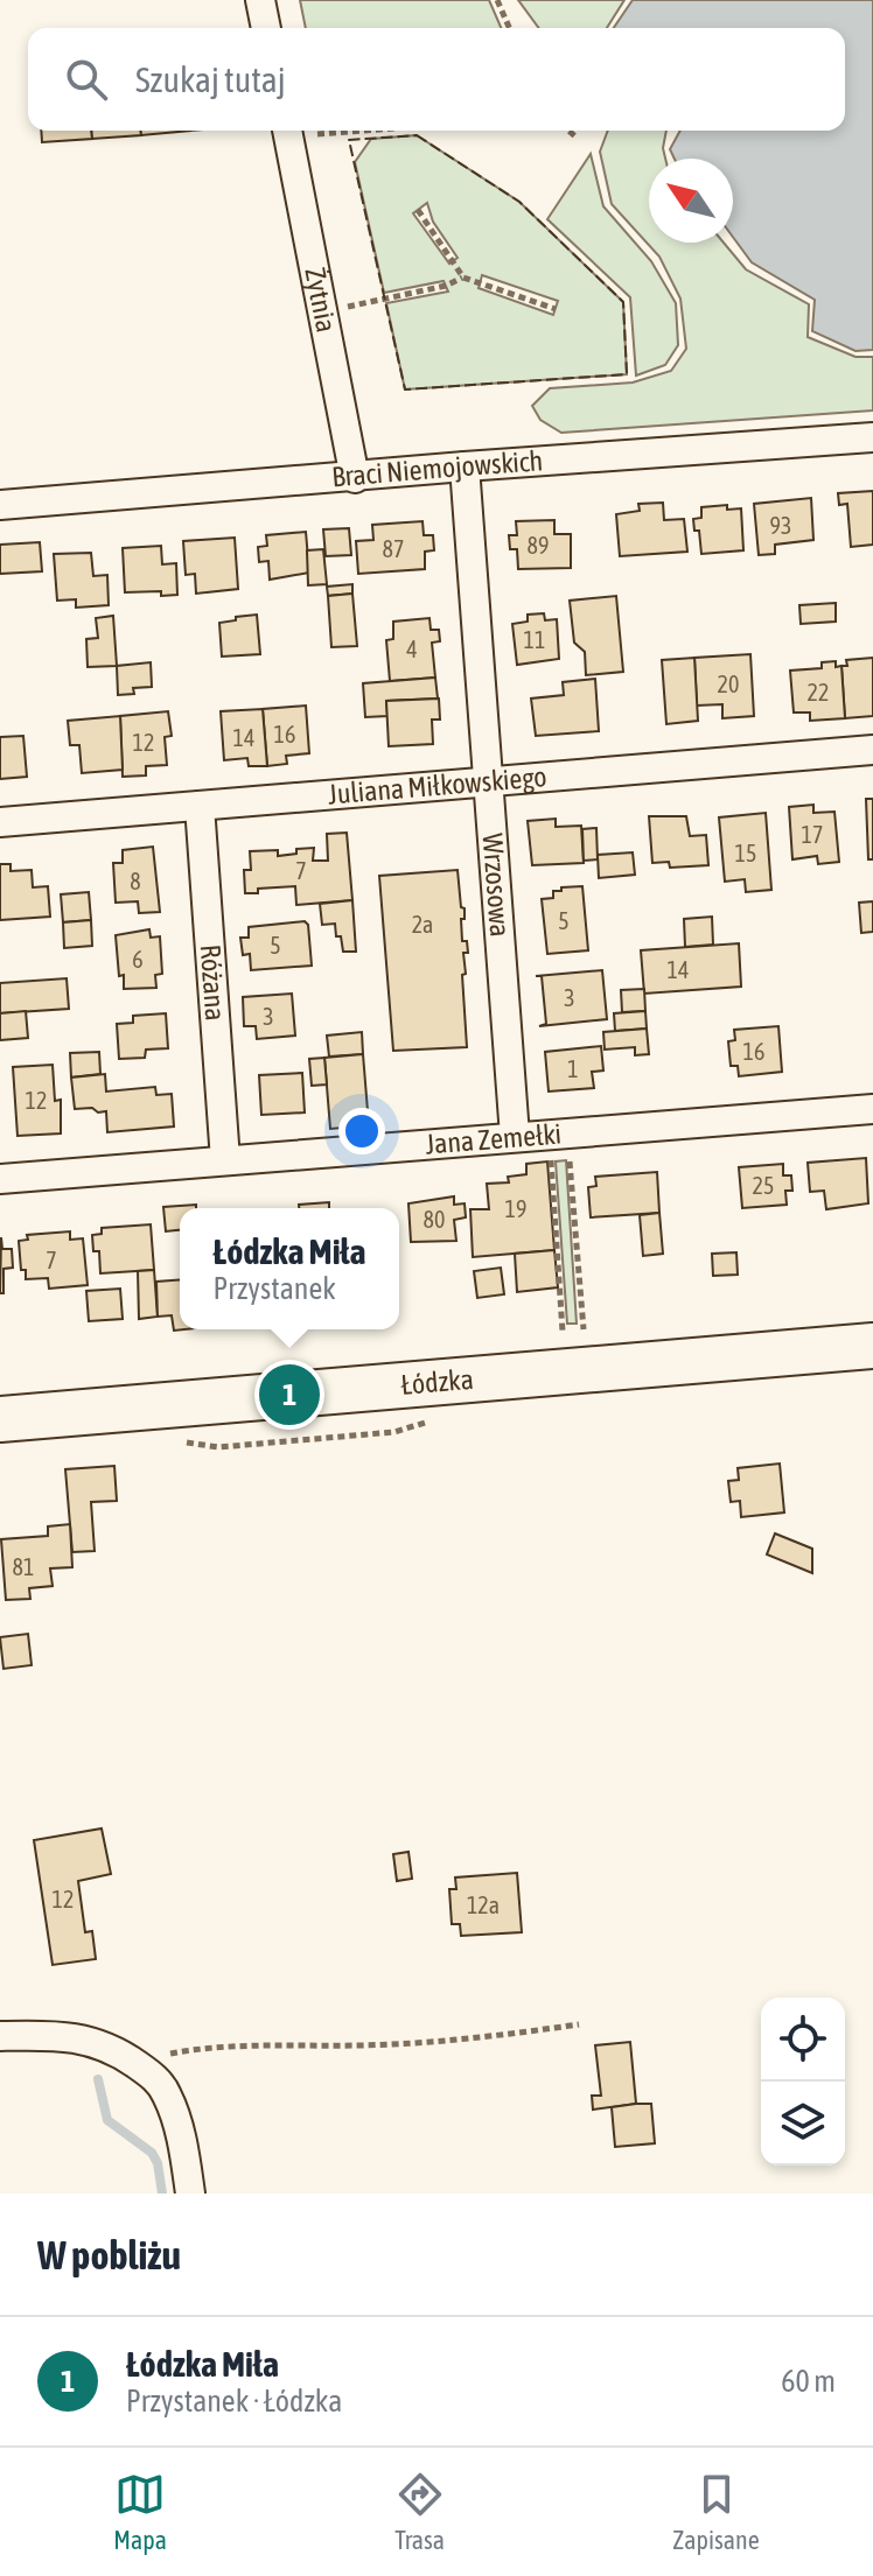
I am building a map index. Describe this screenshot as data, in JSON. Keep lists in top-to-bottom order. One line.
{"streets":{"main road":["Łódzka"],"street":["Żytnia","Braci Niemojowskich","Juliana Miłkowskiego","Wrzosowa","Różana","Jana Zemełki"]},"crossings":[["Żytnia","Braci Niemojowskich"],["Braci Niemojowskich","Wrzosowa"],["Juliana Miłkowskiego","Wrzosowa"],["Juliana Miłkowskiego","Różana"],["Wrzosowa","Jana Zemełki"],["Różana","Jana Zemełki"]],"house_numbers":["93","89","87","11","4","20","22","16","14","12","17","15","7","8","5","2a","5","6","14","3","3","16","1","12","25","19","80","7","81","12","12a"],"north":"top left","page":{"search":"Szukaj tutaj","popup":["Łódzka Miła","Przystanek"],"pins":"1","heading":"W pobliżu","list":[{"mark":"1","name":"Łódzka Miła","note":"Przystanek · Łódzka","value":"60 m"}],"nav":["Mapa","Trasa","Zapisane"]}}
